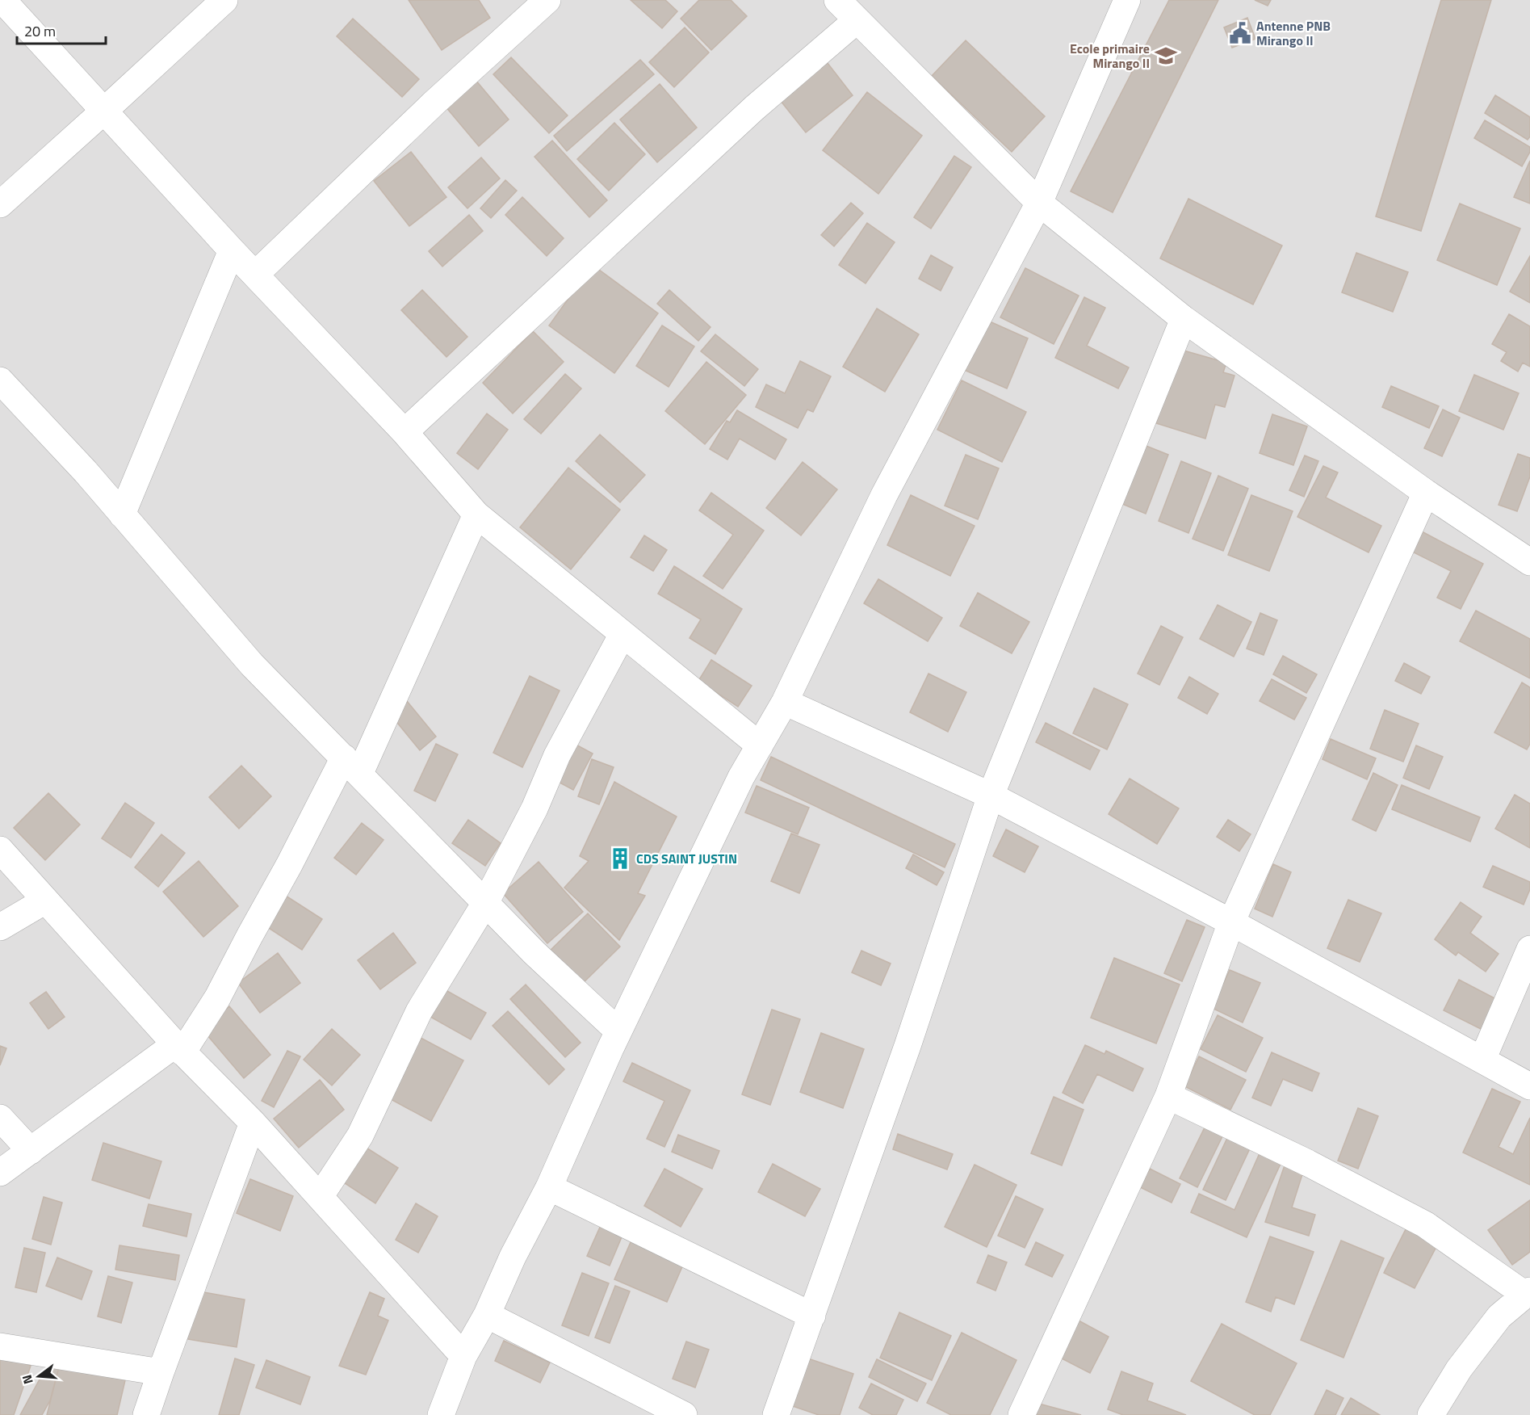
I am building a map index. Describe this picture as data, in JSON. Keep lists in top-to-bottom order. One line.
{"places":{"public building":["Antenne PNB Mirango II"],"school or university":["Ecole primaire Mirango II"],"building":["CDS SAINT JUSTIN"]},"scale_bar":"20 m","north":"left"}
